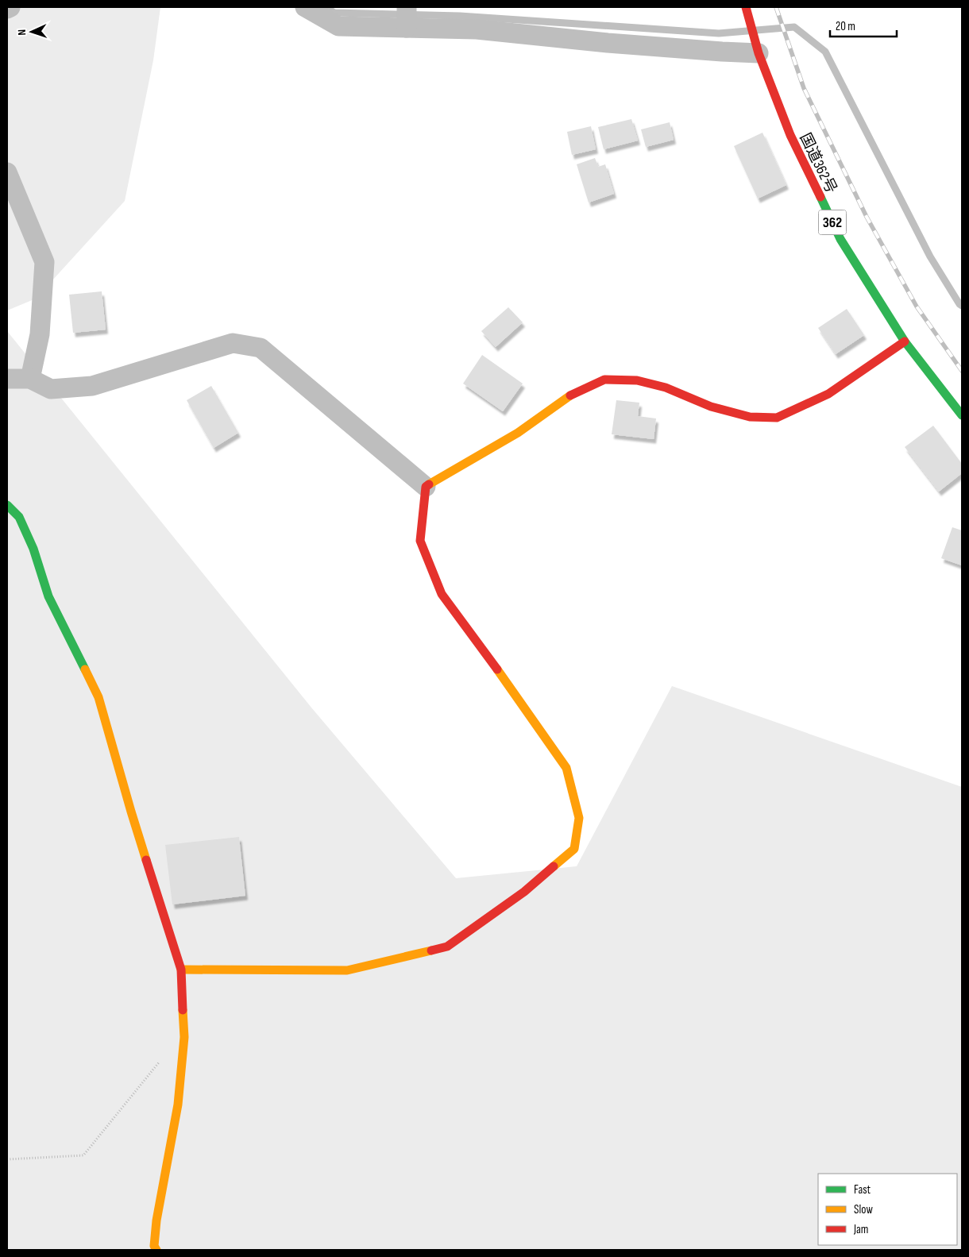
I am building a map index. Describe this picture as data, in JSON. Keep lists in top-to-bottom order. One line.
{"streets":{"main road":["国道362号","362"]},"legend":["Fast","Slow","Jam"],"scale_bar":"20 m","north":"left"}
